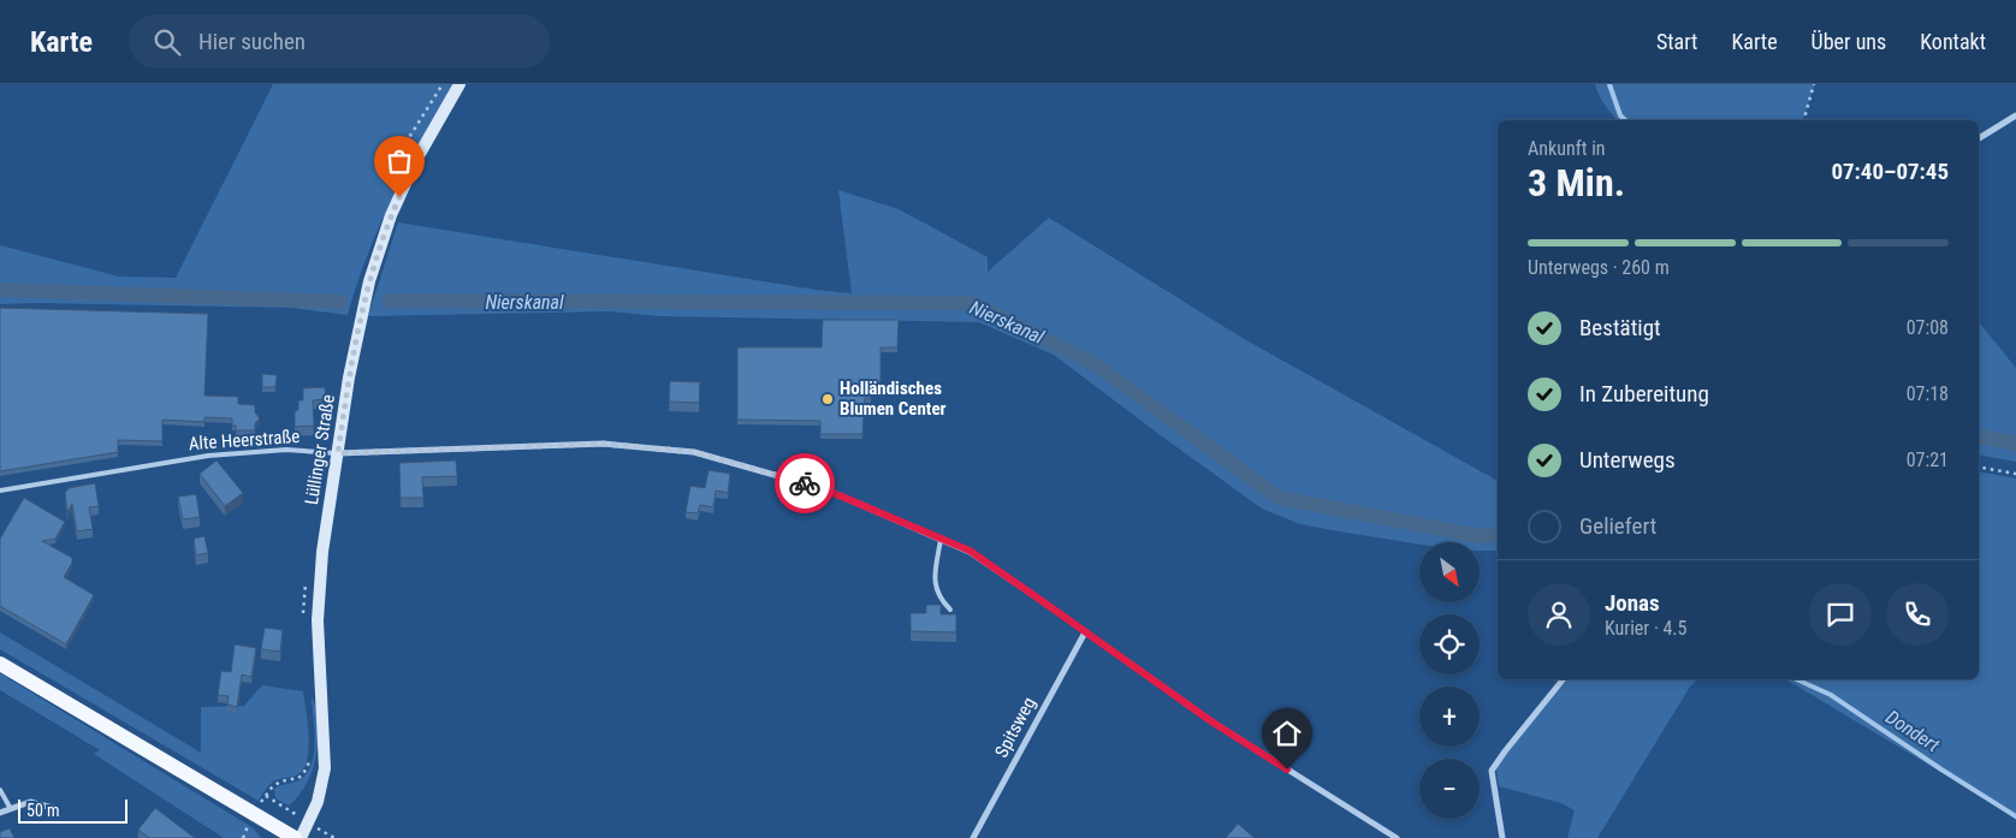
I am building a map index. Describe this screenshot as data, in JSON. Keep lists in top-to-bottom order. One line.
{"streets":{"street":["Alte Heerstraße","Lüllinger Straße","Spitsweg"]},"crossings":[["Alte Heerstraße","Lüllinger Straße"],["Alte Heerstraße","Spitsweg"]],"water":["Nierskanal","Dondert"],"places":["Holländisches Blumen Center"],"scale_bar":"50 m","north":"bottom right","page":{"header":"Karte","search":"Hier suchen","nav":["Start","Karte","Über uns","Kontakt"],"heading":["3 Min.","Ankunft in","07:40–07:45"],"panel":["Jonas","Kurier · 4.5"],"bar":"Unterwegs · 260 m","list":[["Bestätigt","07:08"],["In Zubereitung","07:18"],["Unterwegs","07:21"],"Geliefert"],"map_buttons":["+","−"],"scale":"50 m"}}
